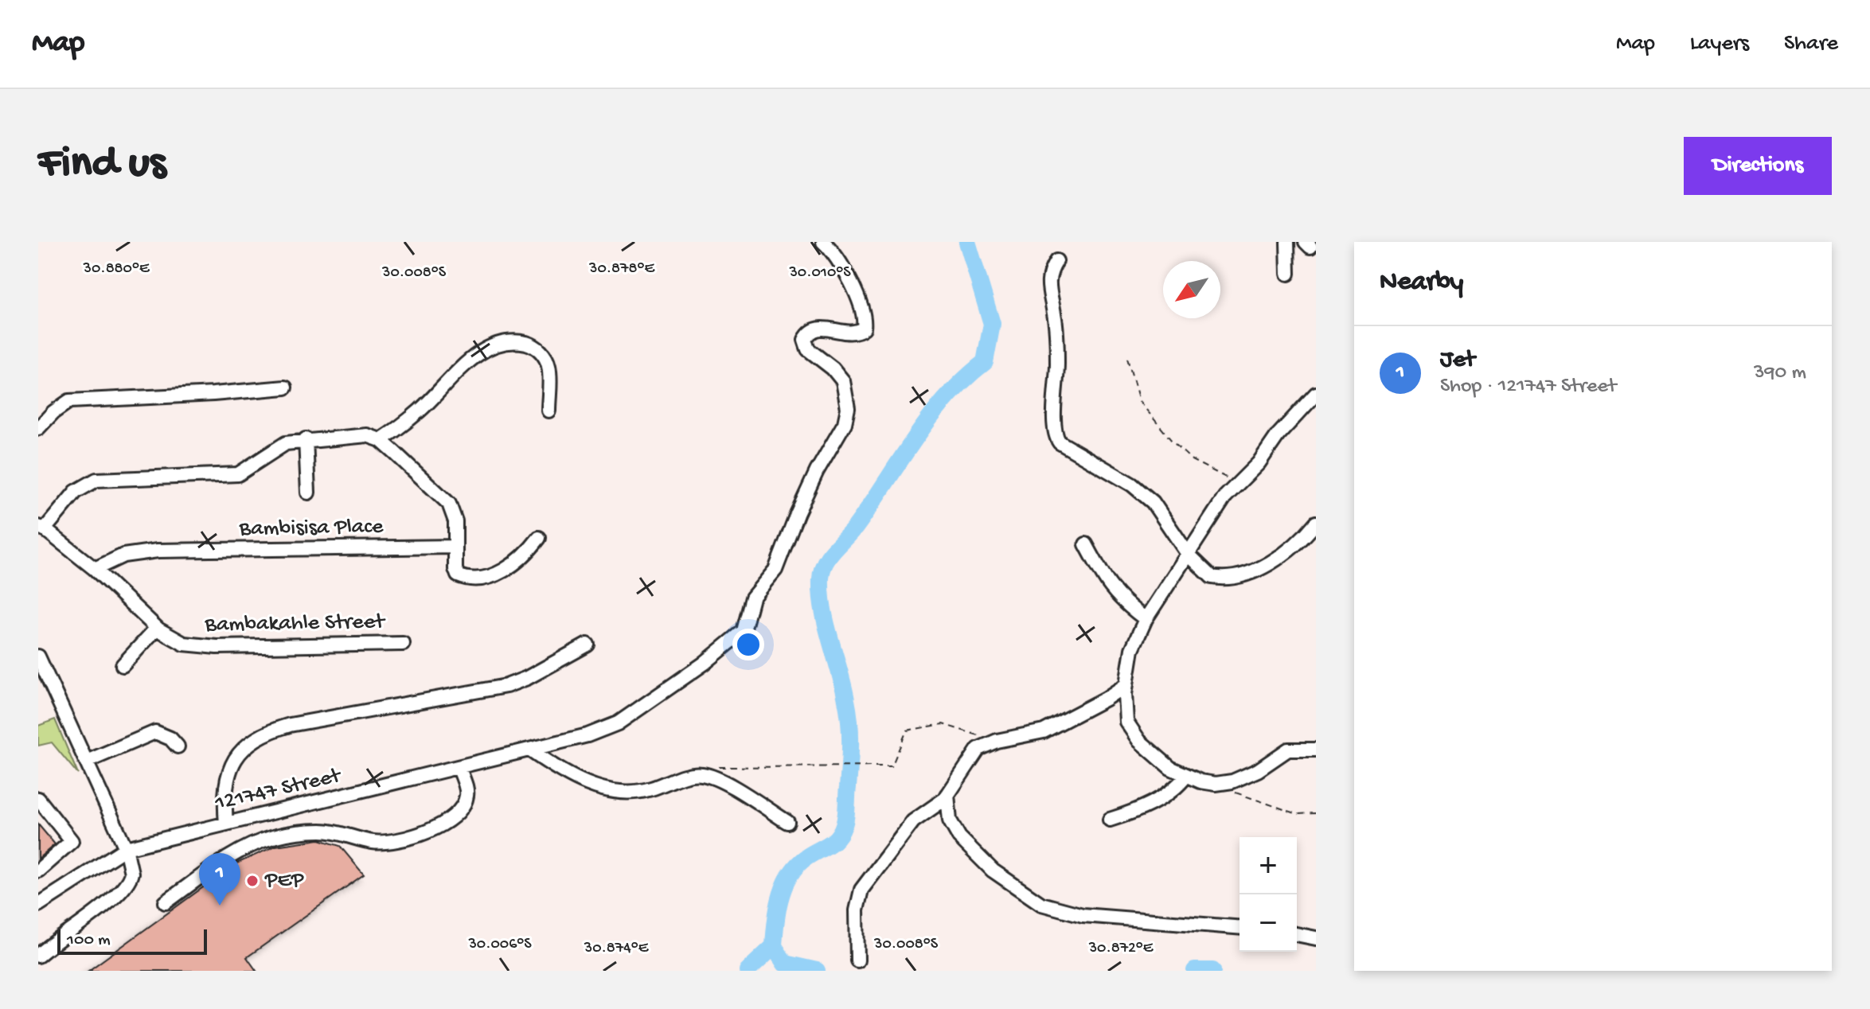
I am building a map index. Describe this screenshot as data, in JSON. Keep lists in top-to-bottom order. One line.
{"streets":{"street":["Bambisisa Place","Bambakahle Street","121747 Street"]},"crossings":[["Bambisisa Place","Bambakahle Street"]],"places":["PEP"],"scale_bar":"100 m","north":"bottom left","page":{"header":"Map","nav":["Map","Layers","Share"],"buttons":"Directions","title":"Find us","heading":"Nearby","list":[{"mark":"1","name":"Jet","note":"Shop · 121747 Street","value":"390 m"}],"map_buttons":["+","−"],"pins":"1","scale":"100 m"},"coordinates":["30.880°E","30.878°E","30.010°S","30.008°S","30.006°S","30.874°E","30.872°E"]}
